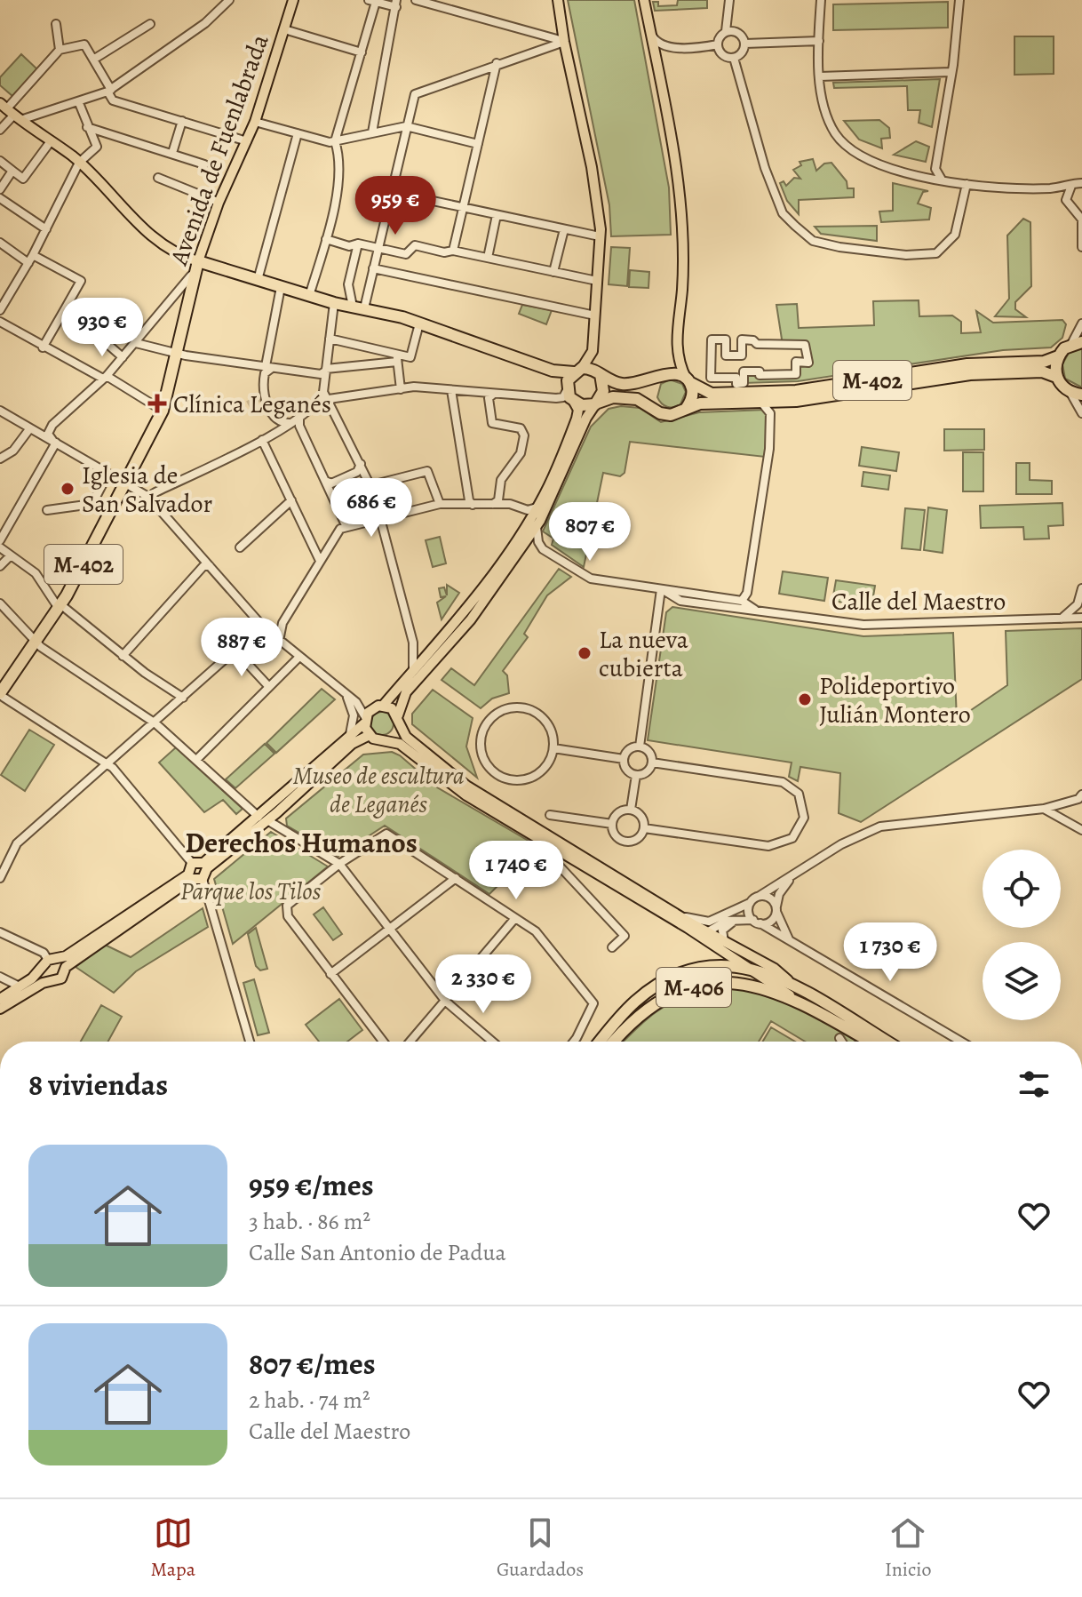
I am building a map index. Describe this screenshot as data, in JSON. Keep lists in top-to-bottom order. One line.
{"streets":{"highway":["Avenida de Fuenlabrada","M-402","M-406"],"street":["Calle del Maestro"]},"districts":["Derechos Humanos"],"parks":["Museo de escultura de Leganés","Parque los Tilos"],"places":{"health":["Clínica Leganés"],"other":["Iglesia de San Salvador","La nueva cubierta","Polideportivo Julián Montero"]},"page":{"price":["959 €","930 €","686 €","807 €","887 €","1 740 €","1 730 €","2 330 €"],"heading":"8 viviendas","list":[{"name":"959 €/mes","note":"3 hab. · 86 m² · Calle San Antonio de Padua"},{"name":"807 €/mes","note":"2 hab. · 74 m² · Calle del Maestro"}],"tabs":["Mapa","Guardados","Inicio"]}}
